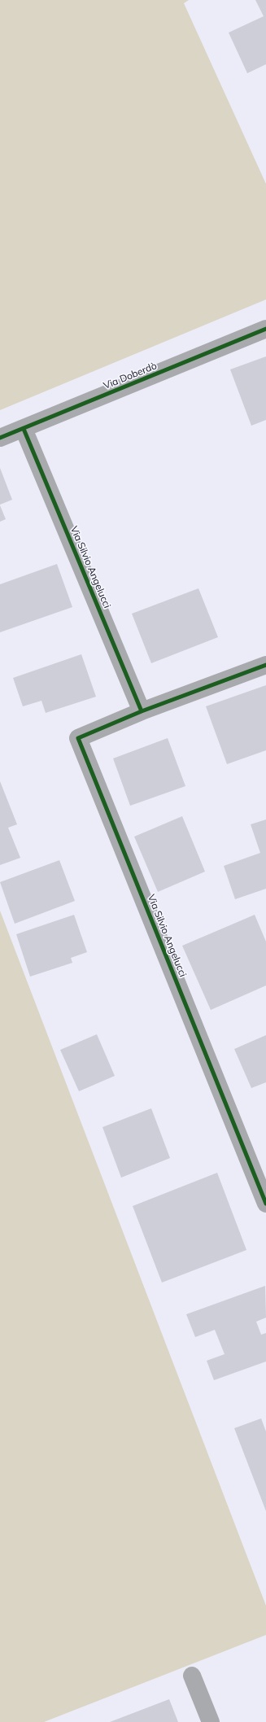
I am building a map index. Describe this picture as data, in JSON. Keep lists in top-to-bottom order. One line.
{"streets":{"street":["Via Doberdò","Via Silvio Angelucci"]},"crossings":[["Via Doberdò","Via Silvio Angelucci"]]}
